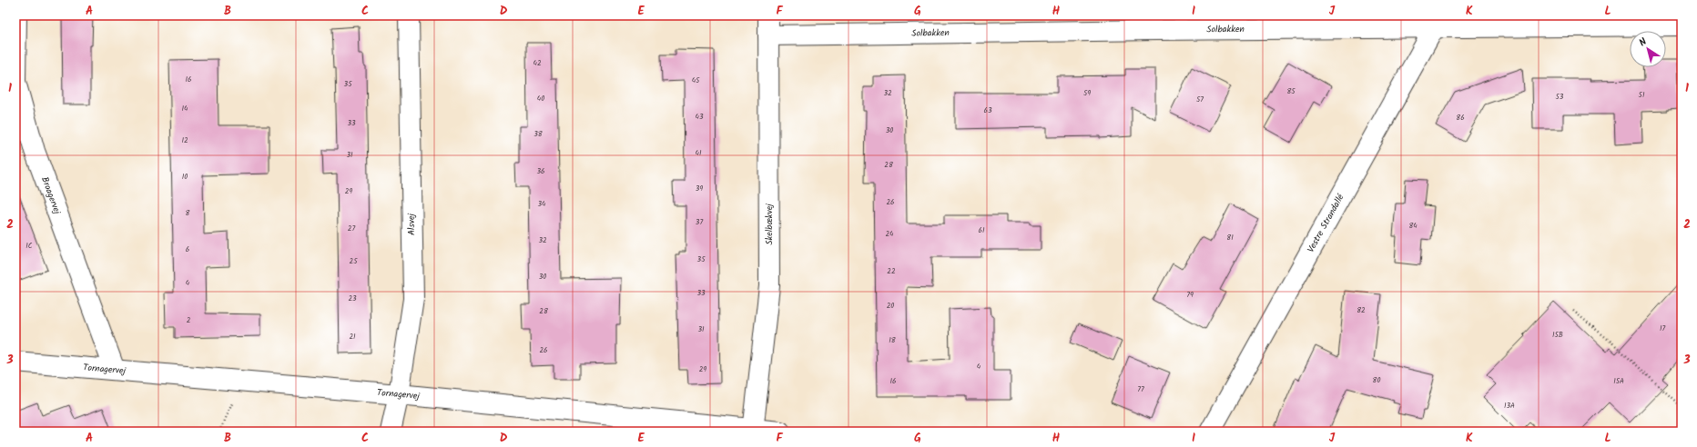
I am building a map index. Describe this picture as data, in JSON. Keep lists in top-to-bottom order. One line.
{"streets":{"street":["Solbakken","Broagervej","Vestre Strandallé","Alsvej","Skelbækvej","Tornagervej"]},"crossings":[["Solbakken","Vestre Strandallé"],["Solbakken","Skelbækvej"],["Broagervej","Tornagervej"],["Alsvej","Tornagervej"],["Skelbækvej","Tornagervej"]],"house_numbers":["42","16","45","35","85","32","59","51","53","40","57","14","63","43","86","33","30","38","12","41","31","28","36","10","39","29","26","34","8","37","84","27","61","24","81","32","1C","6","35","25","22","30","4","33","79","23","20","82","28","2","17","31","15B","21","18","26","4","29","80","16","15A","77","13A"],"north":"top left","grid":{"columns":["A","B","C","D","E","F","G","H","I","J","K","L"],"rows":["1","2","3"]}}
